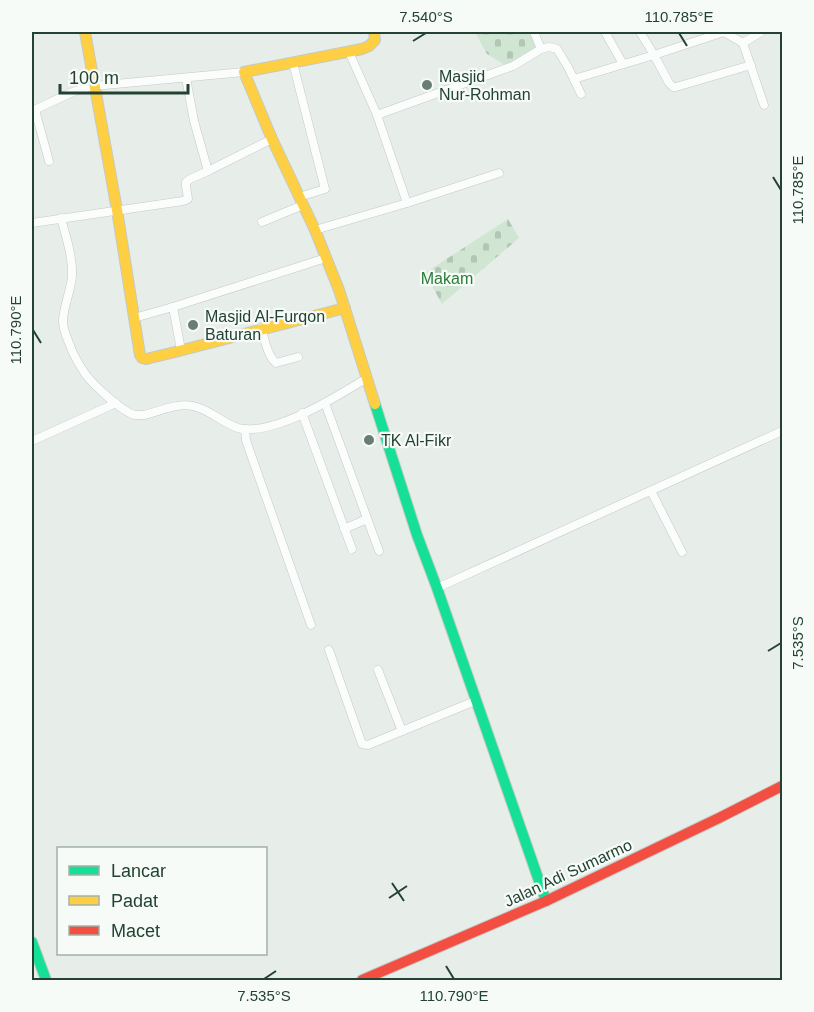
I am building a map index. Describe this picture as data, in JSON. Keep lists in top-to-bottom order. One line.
{"streets":{"street":["Jalan Adi Sumarmo"]},"parks":["Makam"],"places":["Masjid Nur-Rohman","Masjid Al-Furqon Baturan","TK Al-Fikr"],"legend":["Lancar","Padat","Macet"],"scale_bar":"100 m","coordinates":["7.540°S","110.785°E","110.790°E","7.535°S"]}
